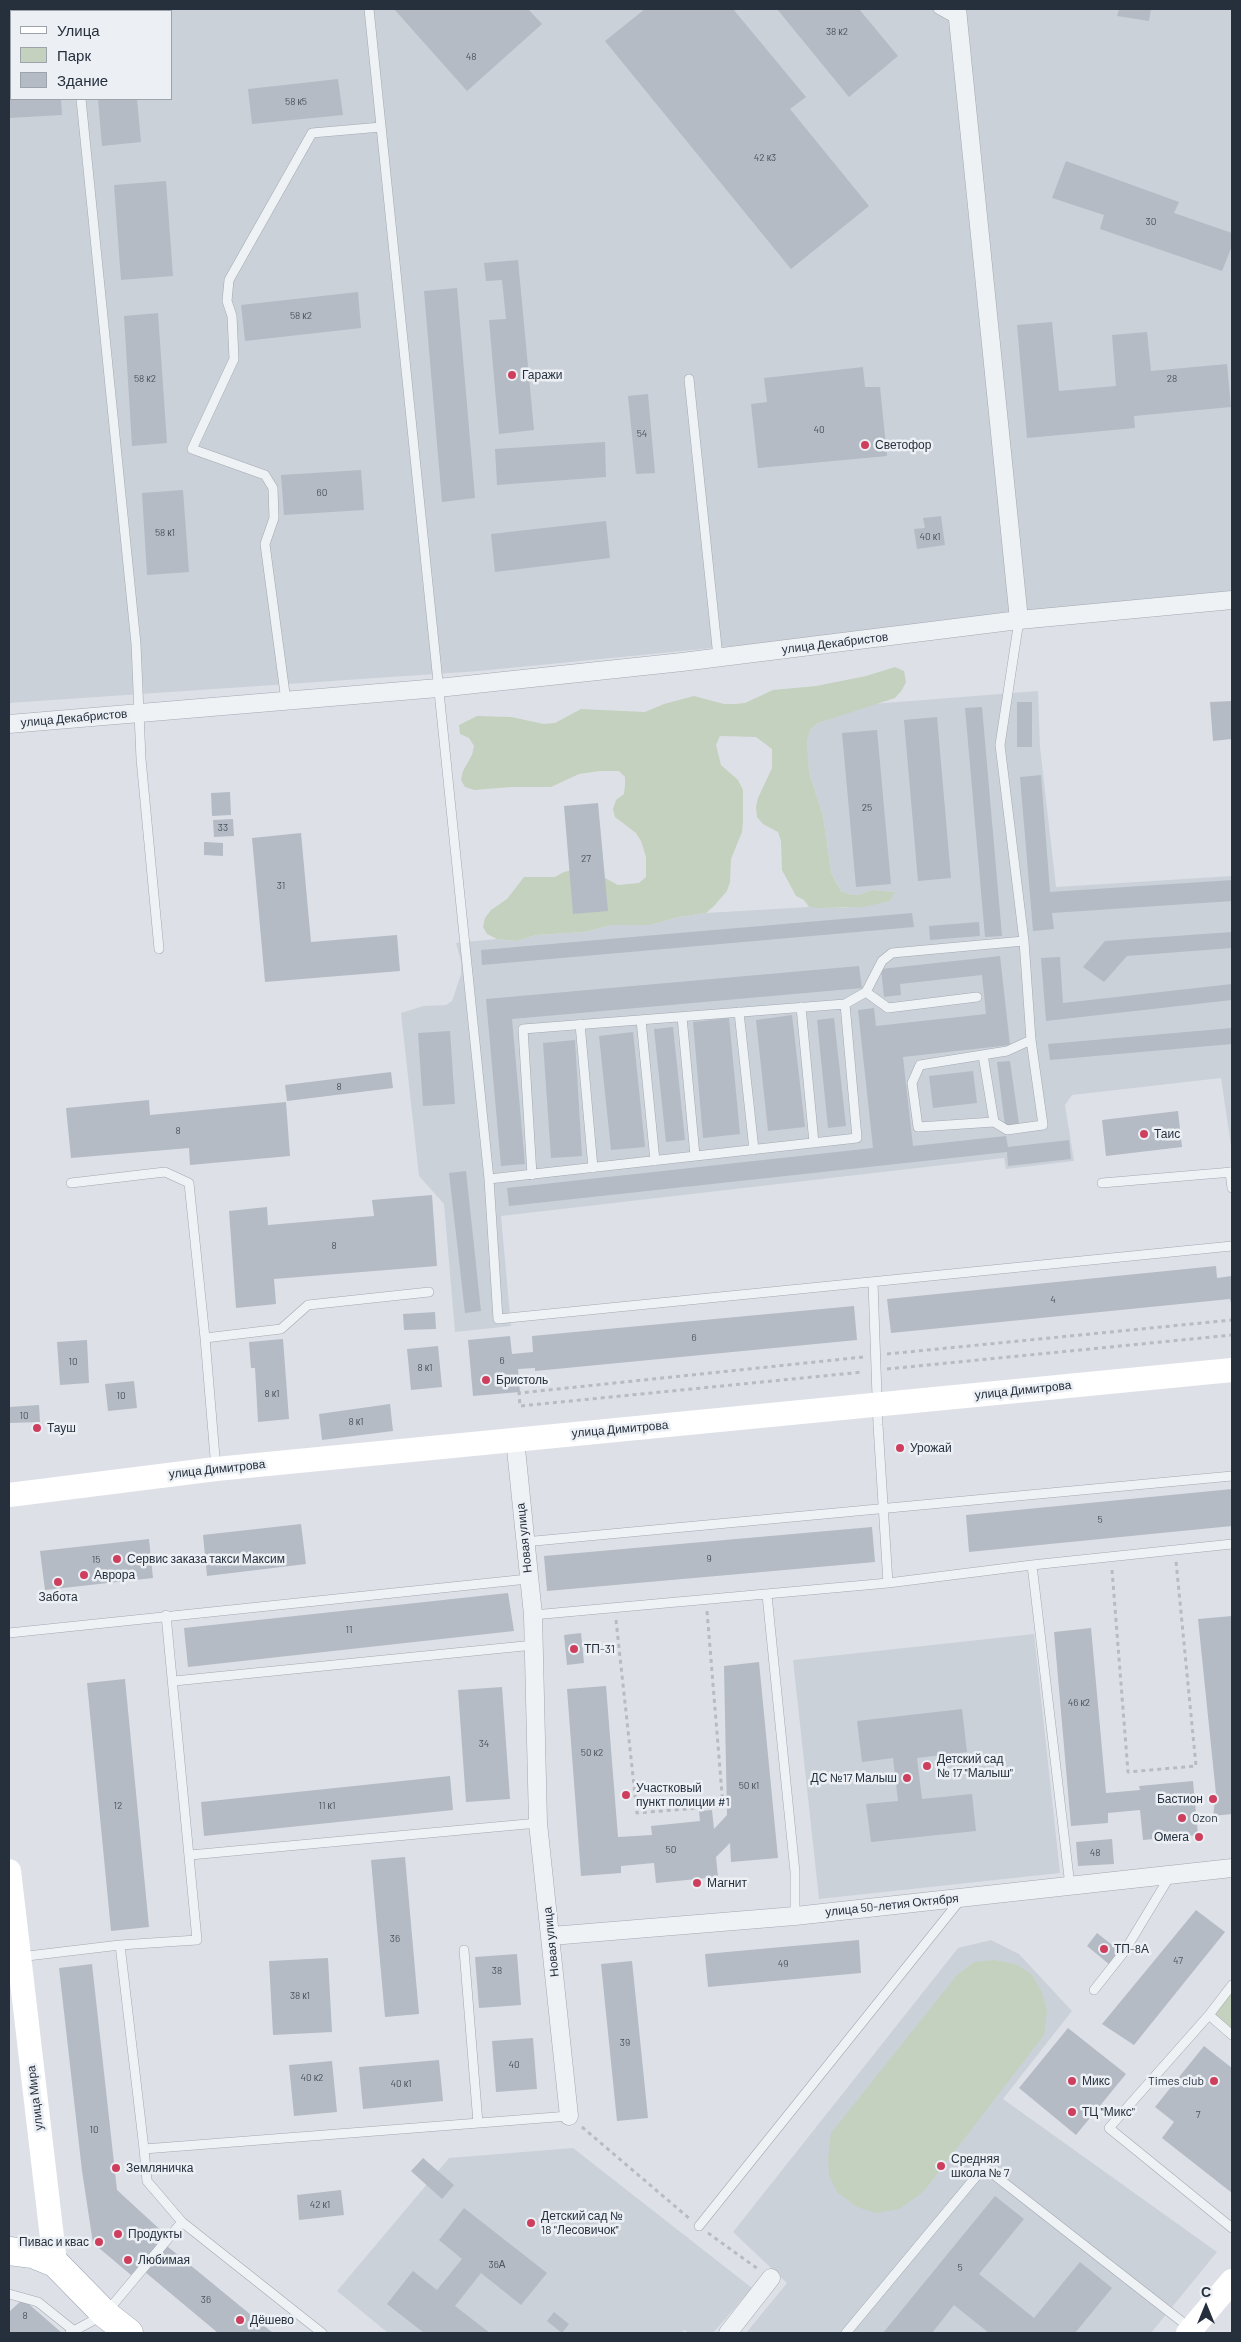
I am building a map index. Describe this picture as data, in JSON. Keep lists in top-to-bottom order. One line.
{"streets":{"street":["улица Декабристов","улица Димитрова","Новая улица","улица 50-летия Октября","улица Мира"]},"crossings":[["улица Димитрова","Новая улица"],["Новая улица","улица 50-летия Октября"]],"places":["Гаражи","Светофор","Таис","Бристоль","Тауш","Урожай","Сервис заказа такси Максим","Аврора","Забота","ТП-31","Детский сад № 17 \"Малыш\"","ДС №17 Малыш","Участковый пункт полиции #1","Бастион","Ozon","Омега","Магнит","ТП-8А","Микс","Times club","ТЦ \"Микс\"","Средняя школа № 7","Земляничка","Детский сад № 18 \"Лесовичок\"","Продукты","Пивас и квас","Любимая","Дёшево"],"house_numbers":["38 к2","48","58 к5","42 к3","30","58 к2","58 к2","28","40","54","60","58 к1","40 к1","25","33","27","31","8","8","8","4","6","6","10","8 к1","8 к1","10","10","8 к1","5","9","15","11","46 к2","34","50 к2","50 к1","12","11 к1","50","48","36","47","49","38","38 к1","39","40","40 к2","40 к1","7","10","42 к1","36А","5","36","8"],"legend":["Улица","Парк","Здание"],"north":"top"}
